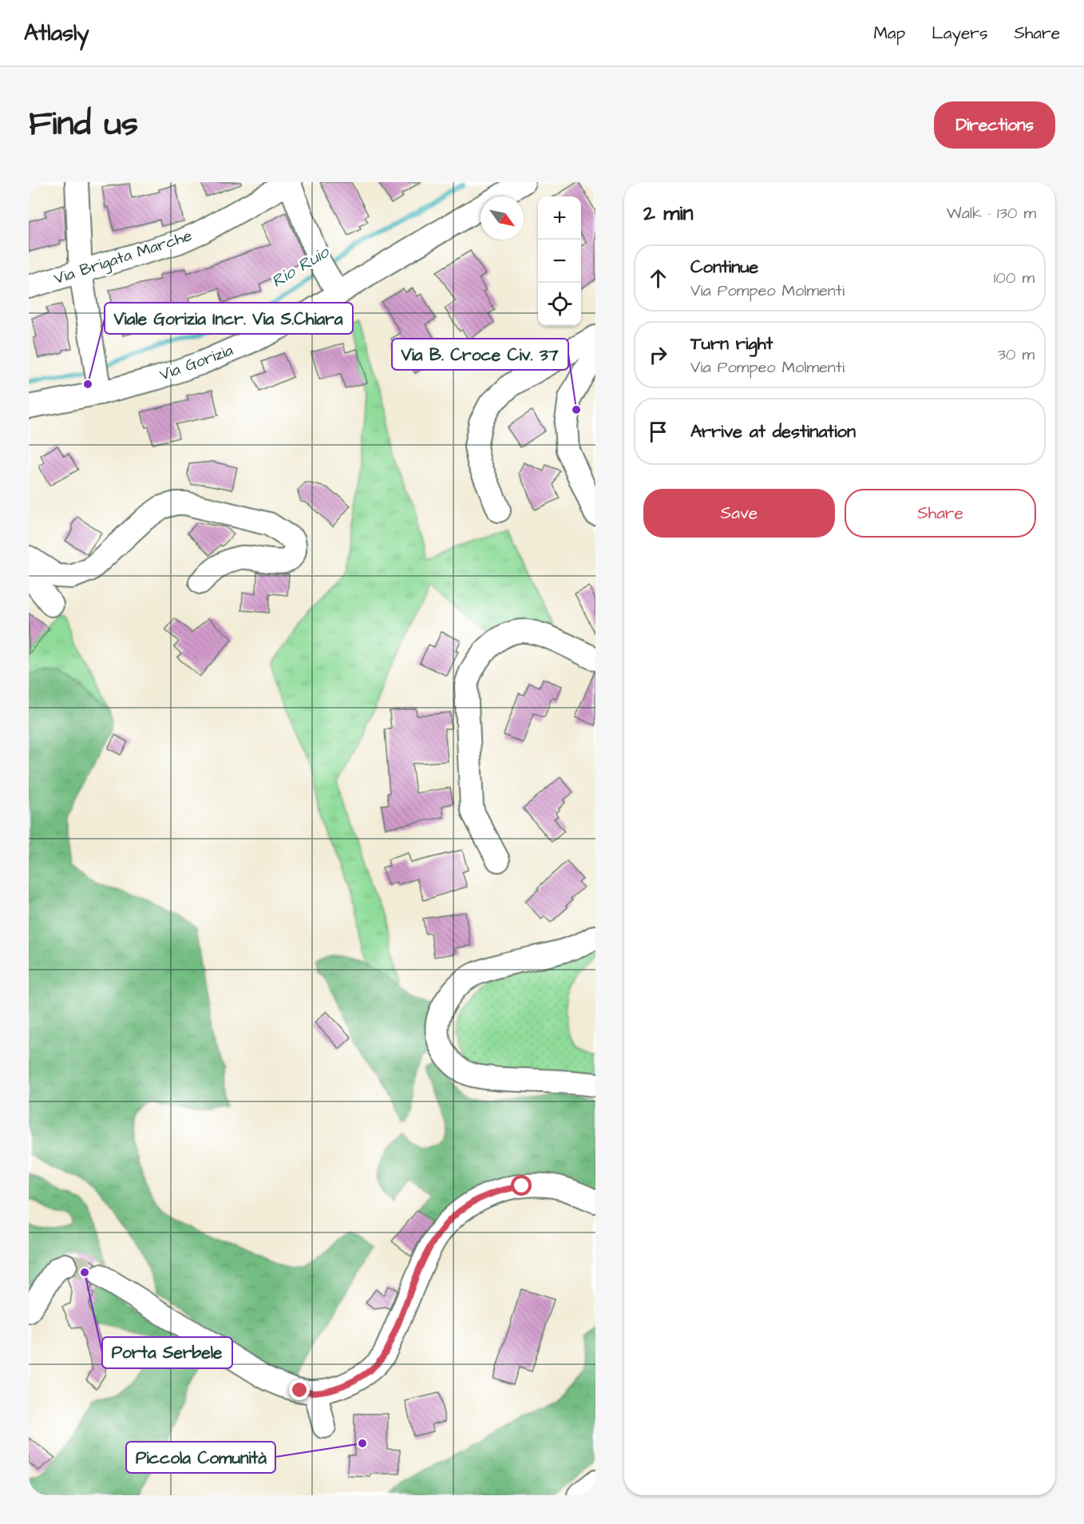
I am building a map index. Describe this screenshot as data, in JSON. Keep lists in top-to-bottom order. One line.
{"streets":{"street":["Via Brigata Marche","Via Gorizia"]},"water":["Rio Ruio"],"places":["Viale Gorizia Incr. Via S.Chiara","Via B. Croce Civ. 37","Porta Serbele","Piccola Comunità"],"north":"bottom right","page":{"header":"Atlasly","nav":["Map","Layers","Share"],"title":"Find us","buttons":["Directions",["Save","Share"]],"heading":["2 min","Walk · 130 m"],"map_buttons":["+","−"],"list":[["Continue","Via Pompeo Molmenti","100 m"],["Turn right","Via Pompeo Molmenti","30 m"],"Arrive at destination"]}}
